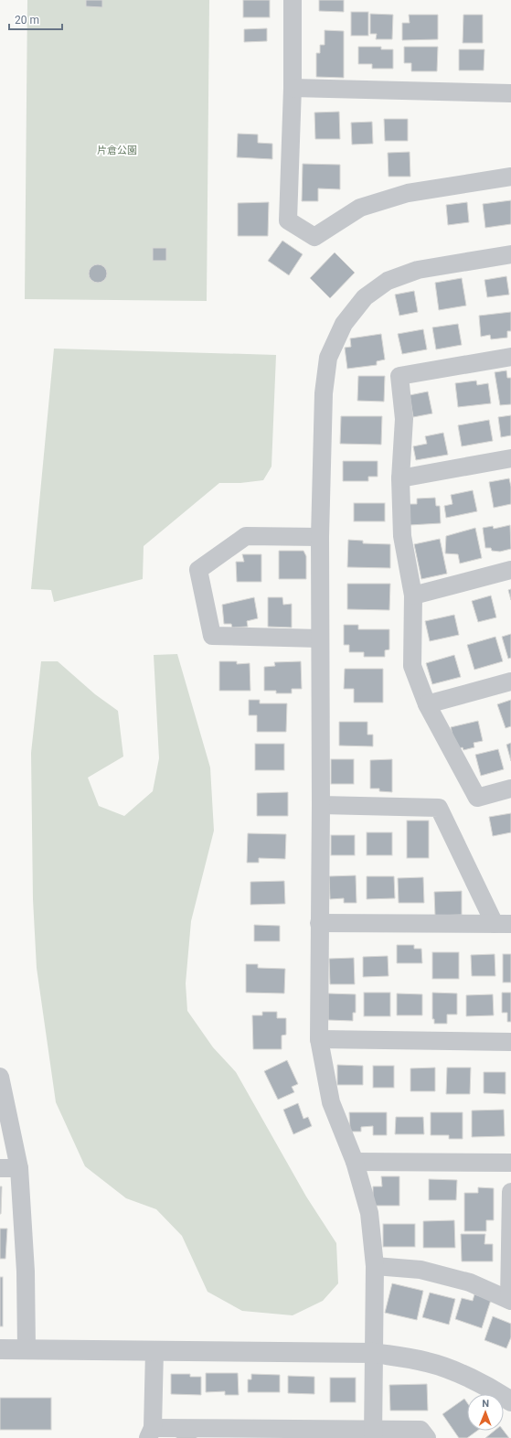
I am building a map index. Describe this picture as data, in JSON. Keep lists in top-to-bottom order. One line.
{"parks":["片倉公園"],"scale_bar":"20 m","north":"top"}
